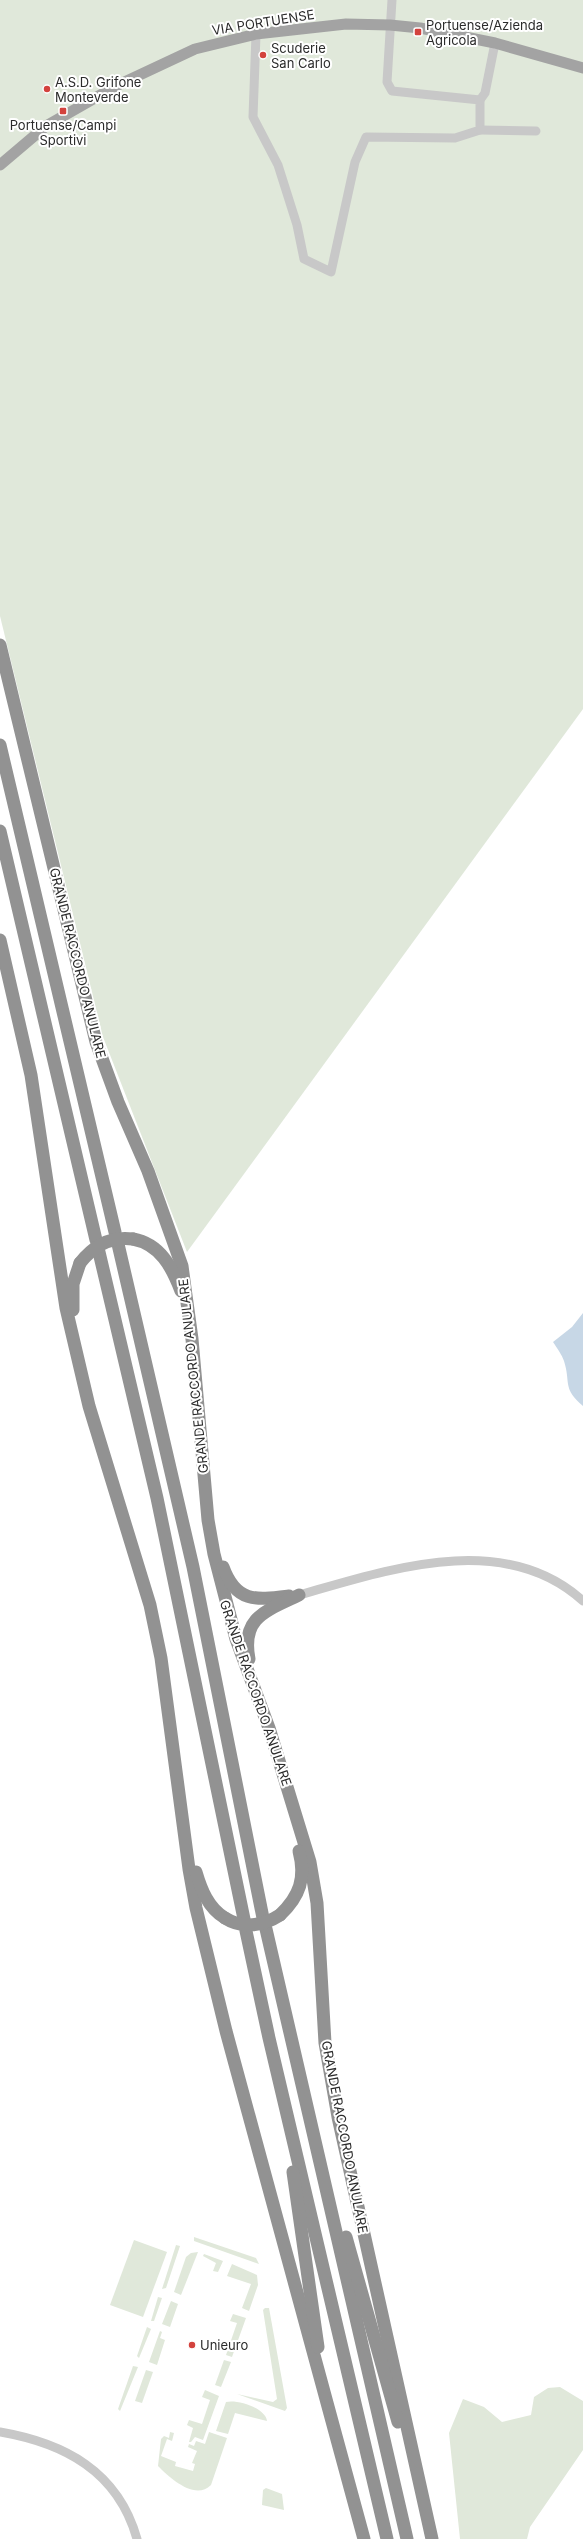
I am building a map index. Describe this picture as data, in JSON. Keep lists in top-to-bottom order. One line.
{"streets":{"highway":["GRANDE RACCORDO ANULARE"],"main road":["VIA PORTUENSE"]},"places":{"transit":["Portuense/Azienda Agricola","Portuense/Campi Sportivi"],"other":["Scuderie San Carlo","A.S.D. Grifone Monteverde","Unieuro"]}}
